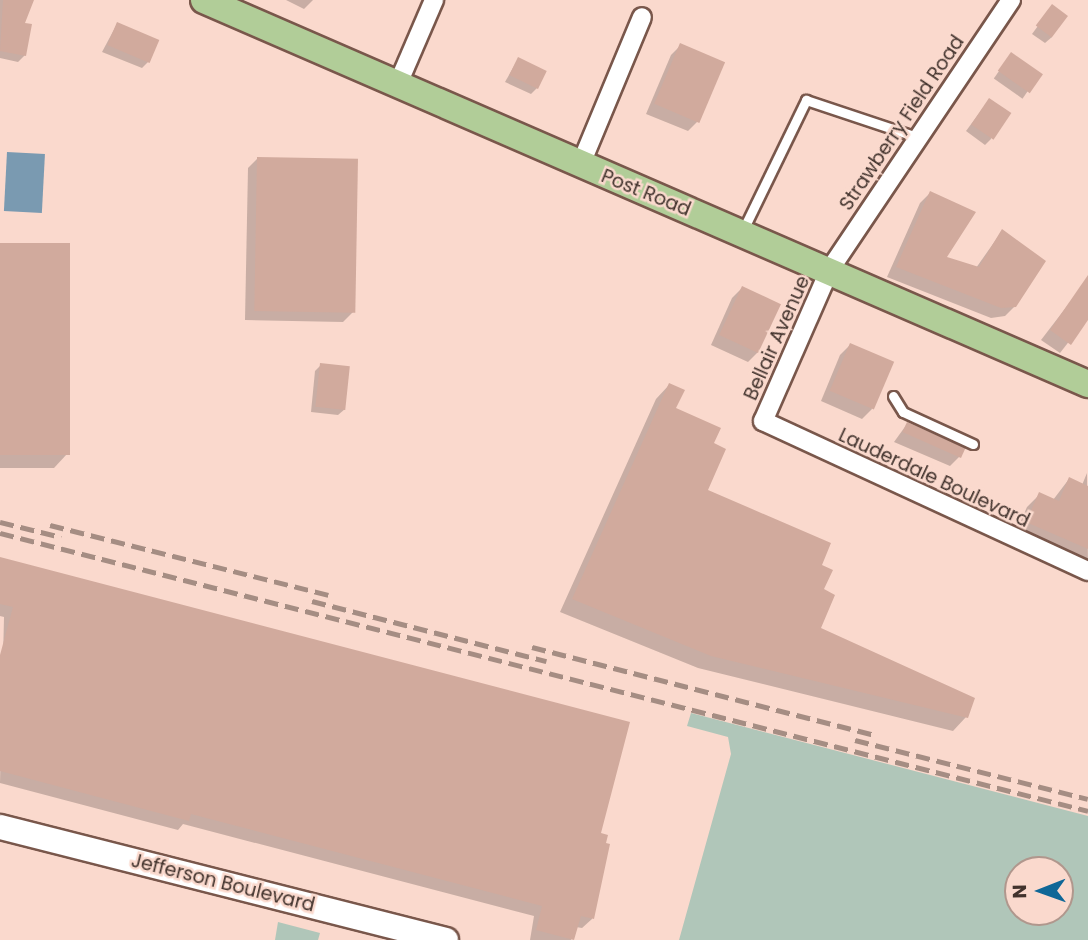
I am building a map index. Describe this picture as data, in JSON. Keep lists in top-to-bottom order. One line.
{"streets":{"main road":["Post Road","Jefferson Boulevard"],"street":["Strawberry Field Road","Bellair Avenue","Lauderdale Boulevard"]},"crossings":[["Strawberry Field Road","Post Road"],["Strawberry Field Road","Bellair Avenue"],["Post Road","Bellair Avenue"],["Bellair Avenue","Lauderdale Boulevard"]],"north":"left"}
